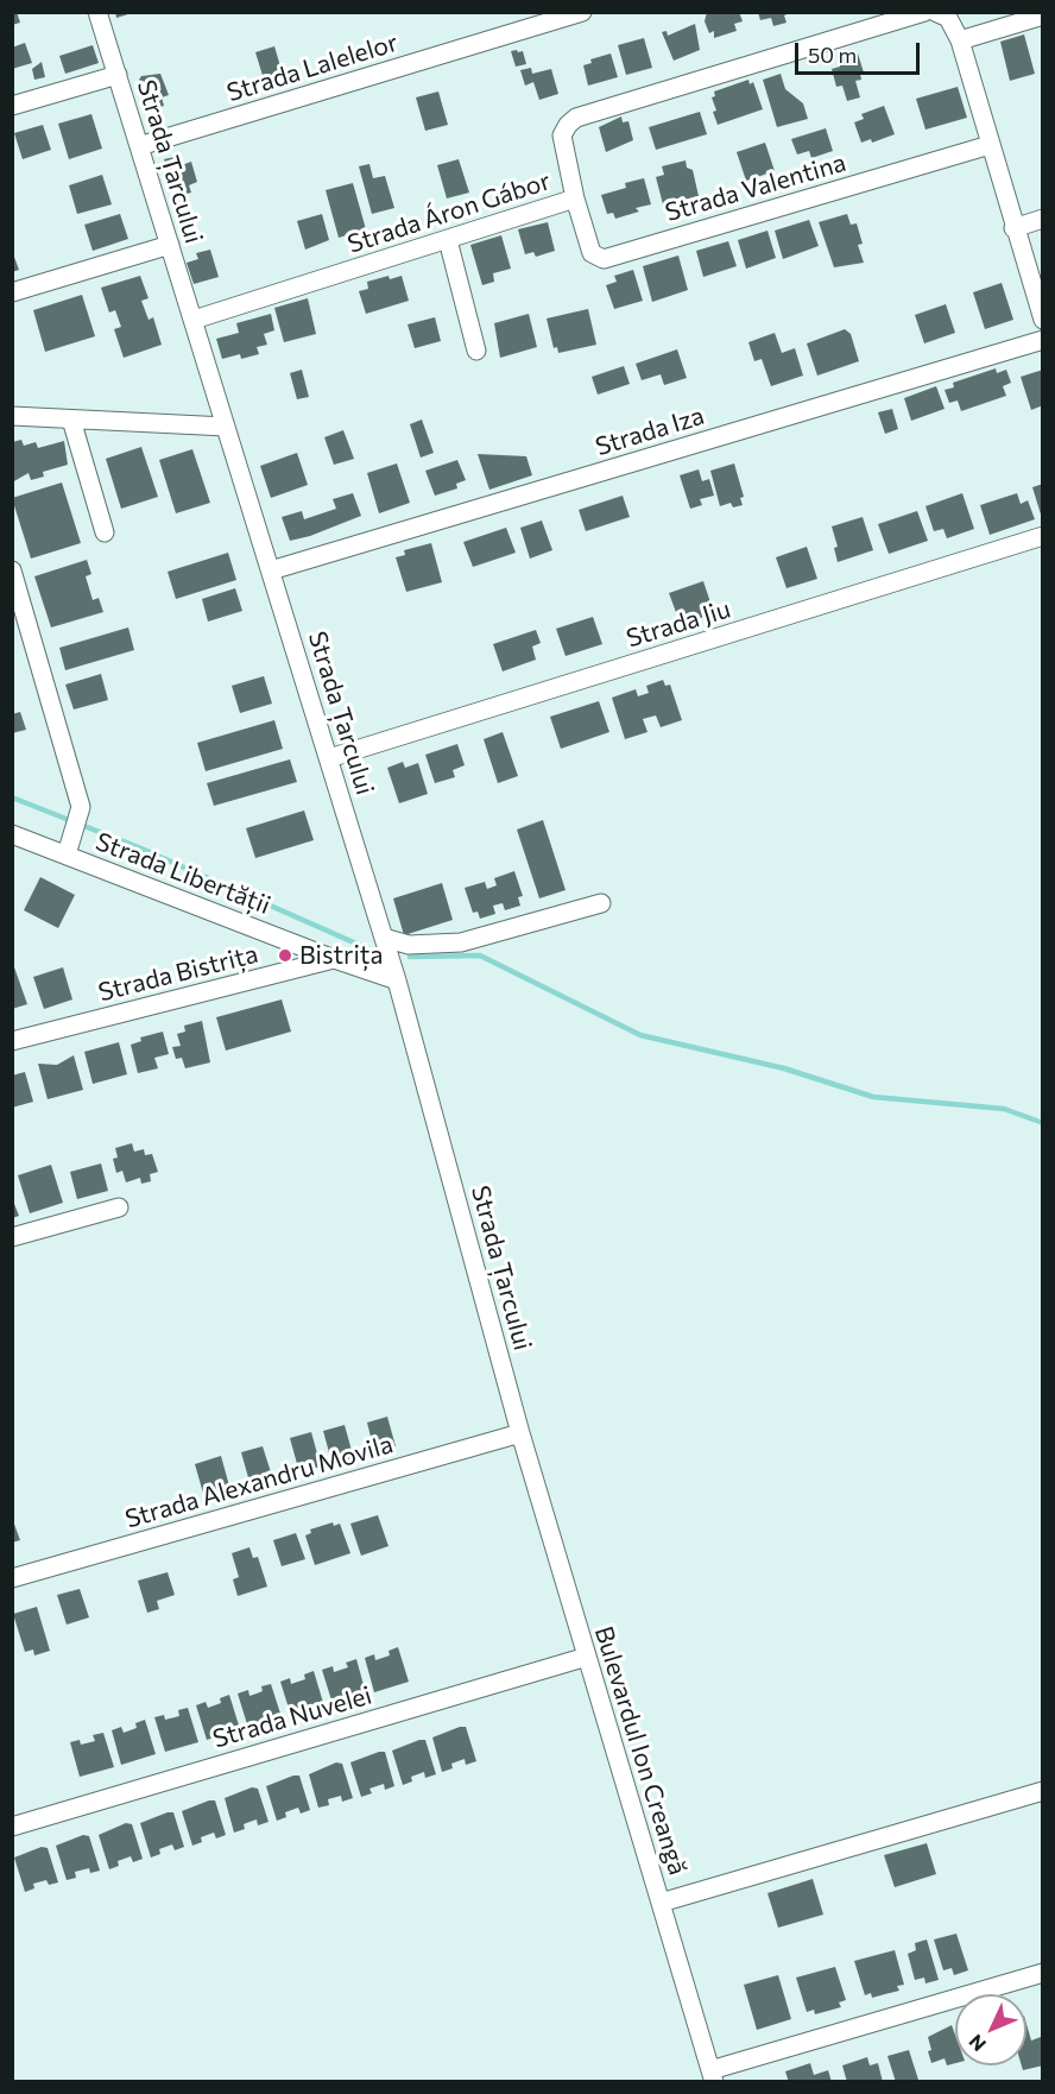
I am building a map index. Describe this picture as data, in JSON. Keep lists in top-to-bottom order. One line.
{"streets":{"street":["Strada Lalelelor","Strada Țarcului","Strada Valentina","Strada Áron Gábor","Strada Iza","Strada Jiu","Strada Libertății","Strada Bistrița","Strada Alexandru Movila","Strada Nuvelei","Bulevardul Ion Creangă"]},"crossings":[["Strada Lalelelor","Strada Țarcului"],["Strada Țarcului","Strada Áron Gábor"],["Strada Țarcului","Strada Iza"],["Strada Țarcului","Strada Jiu"],["Strada Țarcului","Strada Alexandru Movila"],["Strada Țarcului","Bulevardul Ion Creangă"],["Strada Valentina","Strada Áron Gábor"],["Strada Libertății","Strada Bistrița"],["Strada Alexandru Movila","Bulevardul Ion Creangă"],["Strada Nuvelei","Bulevardul Ion Creangă"]],"places":["Bistrița"],"scale_bar":"50 m","north":"bottom left"}
